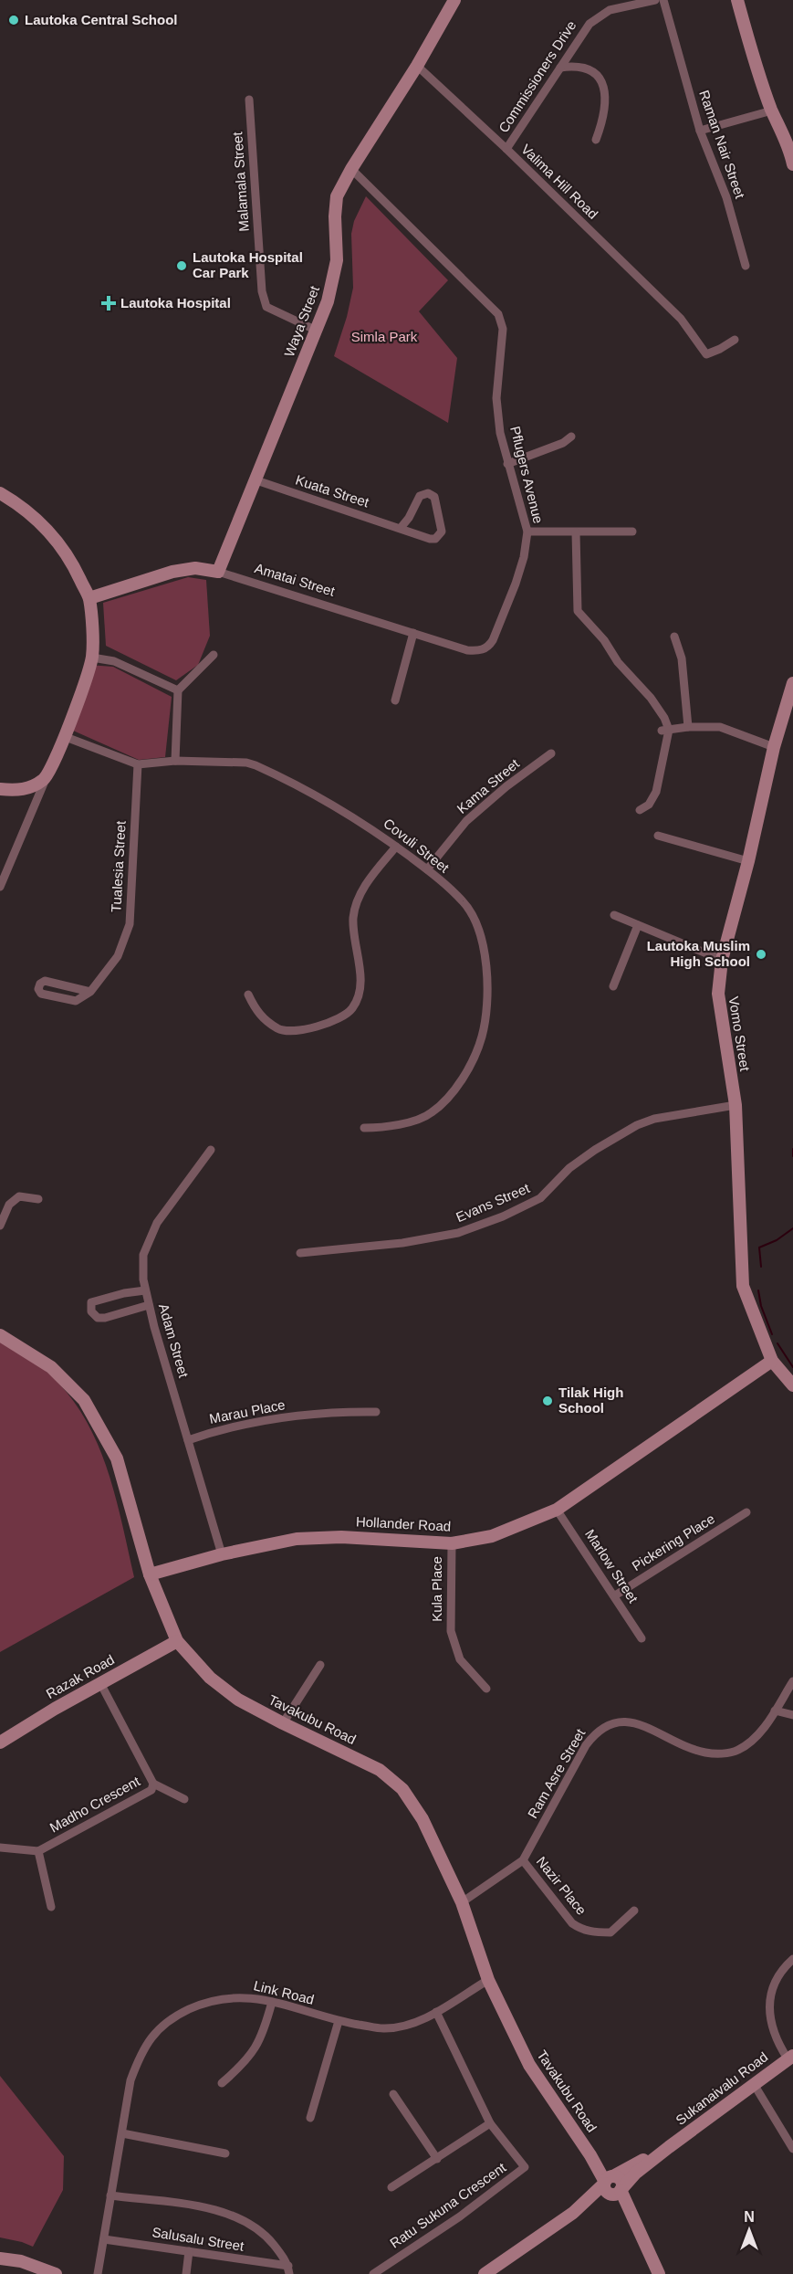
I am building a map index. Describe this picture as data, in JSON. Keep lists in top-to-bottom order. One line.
{"streets":{"main road":["Waya Street","Amatai Street","Vomo Street","Hollander Road","Razak Road","Tavakubu Road","Sukanaivalu Road"],"street":["Commissioners Drive","Raman Nair Street","Malamala Street","Valima Hill Road","Pflugers Avenue","Kuata Street","Kama Street","Covuli Street","Tualesia Street","Evans Street","Adam Street","Marau Place","Pickering Place","Marlow Street","Kula Place","Ram Asre Street","Madho Crescent","Nazir Place","Link Road","Ratu Sukuna Crescent","Salusalu Street"]},"crossings":[["Commissioners Drive","Valima Hill Road"],["Malamala Street","Waya Street"],["Valima Hill Road","Waya Street"],["Waya Street","Pflugers Avenue"],["Waya Street","Kuata Street"],["Waya Street","Amatai Street"],["Pflugers Avenue","Amatai Street"],["Kama Street","Covuli Street"],["Covuli Street","Tualesia Street"],["Vomo Street","Evans Street"],["Vomo Street","Hollander Road"],["Adam Street","Marau Place"],["Adam Street","Hollander Road"],["Hollander Road","Marlow Street"],["Hollander Road","Kula Place"],["Hollander Road","Tavakubu Road"],["Pickering Place","Marlow Street"],["Razak Road","Tavakubu Road"],["Razak Road","Madho Crescent"],["Tavakubu Road","Ram Asre Street"],["Tavakubu Road","Link Road"],["Tavakubu Road","Sukanaivalu Road"],["Ram Asre Street","Nazir Place"],["Link Road","Ratu Sukuna Crescent"],["Link Road","Salusalu Street"]],"parks":["Simla Park"],"places":{"other":["Lautoka Central School","Lautoka Hospital Car Park","Lautoka Muslim High School","Tilak High School"],"health":["Lautoka Hospital"]},"north":"top"}
